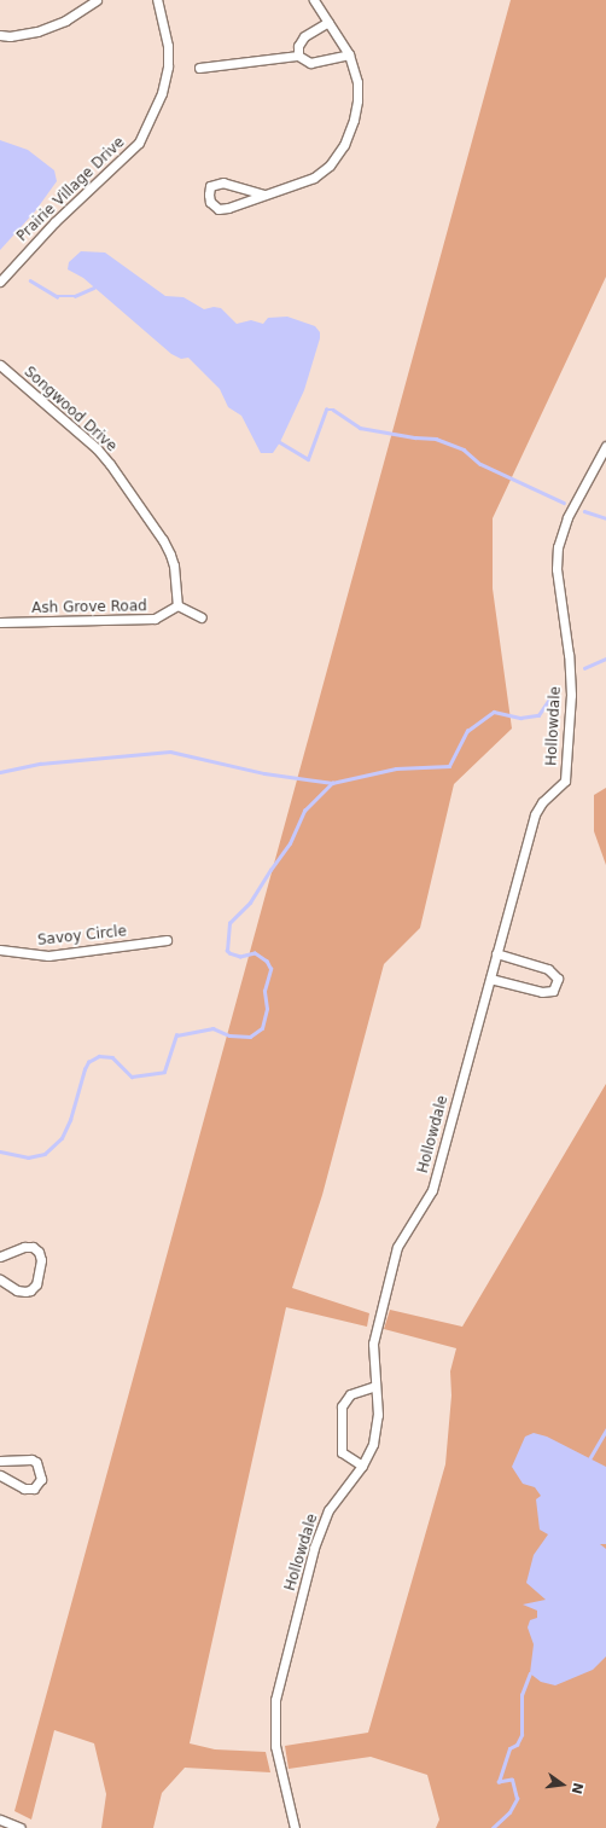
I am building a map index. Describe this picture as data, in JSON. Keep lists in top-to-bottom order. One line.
{"streets":{"street":["Prairie Village Drive","Songwood Drive","Ash Grove Road","Hollowdale","Savoy Circle"]},"crossings":[["Songwood Drive","Ash Grove Road"]],"north":"right"}
